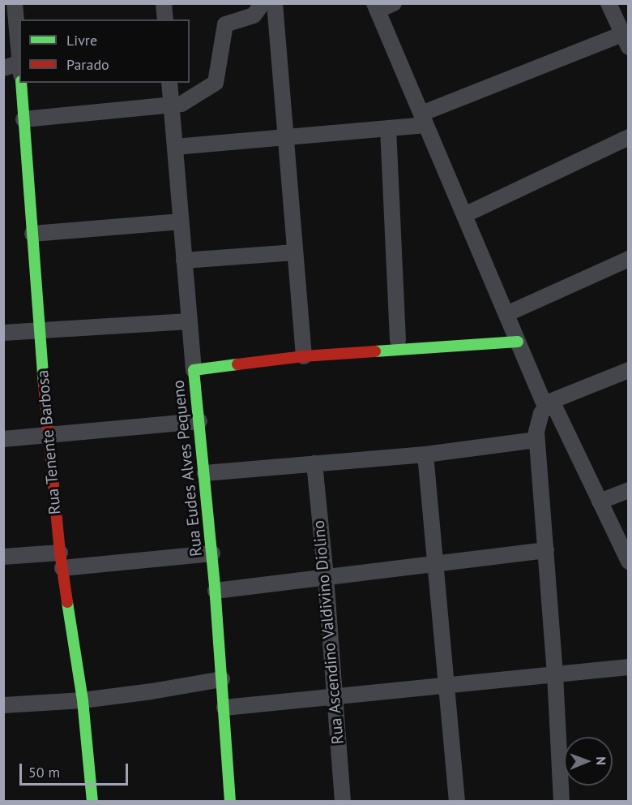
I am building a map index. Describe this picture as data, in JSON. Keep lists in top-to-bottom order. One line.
{"streets":{"street":["Rua Tenente Barbosa","Rua Eudes Alves Pequeno","Rua Ascendino Valdivino Diolino"]},"legend":["Livre","Parado"],"scale_bar":"50 m","north":"right"}
